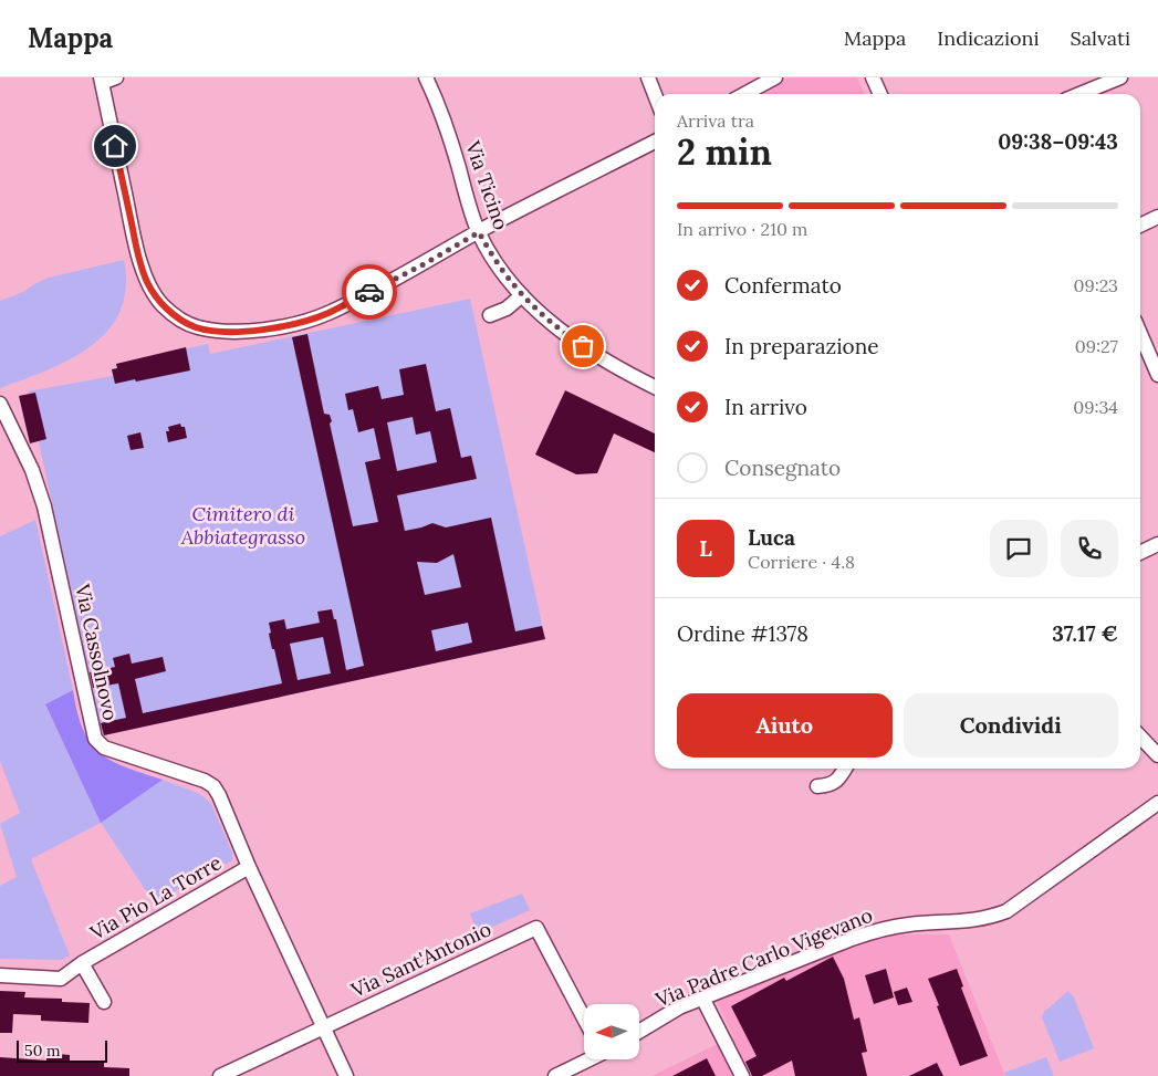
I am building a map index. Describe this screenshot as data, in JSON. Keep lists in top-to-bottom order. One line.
{"streets":{"street":["Via Ticino","Via Cassolnovo","Via Pio La Torre","Via Padre Carlo Vigevano","Via Sant'Antonio"]},"crossings":[["Via Cassolnovo","Via Pio La Torre"],["Via Cassolnovo","Via Sant'Antonio"]],"parks":["Cimitero di Abbiategrasso"],"scale_bar":"50 m","north":"left","page":{"header":"Mappa","nav":["Mappa","Indicazioni","Salvati"],"heading":["2 min","Arriva tra","09:38–09:43"],"panel":["Luca","Corriere · 4.8","Ordine #1378","37.17 €"],"bar":"In arrivo · 210 m","list":[["Confermato","09:23"],["In preparazione","09:27"],["In arrivo","09:34"],"Consegnato"],"round":"L","buttons":["Aiuto","Condividi"],"scale":"50 m"}}
